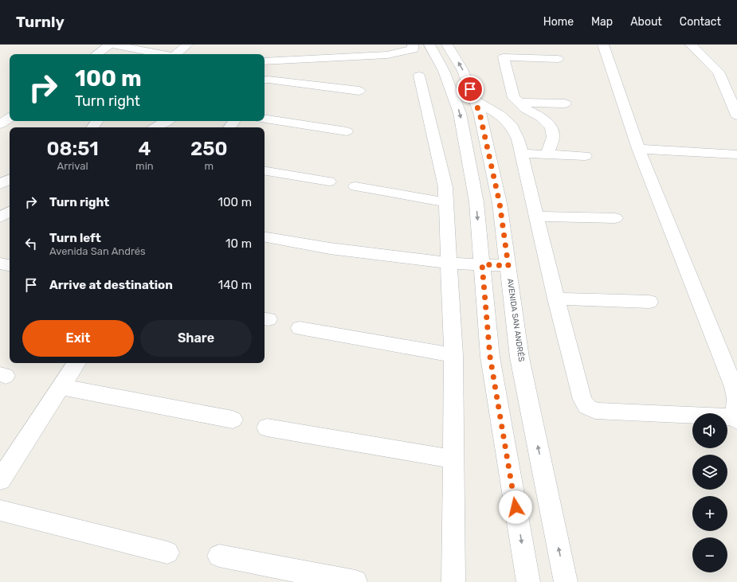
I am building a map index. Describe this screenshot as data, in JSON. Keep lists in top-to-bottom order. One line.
{"streets":{"street":["AVENIDA SAN ANDRÉS"]},"page":{"header":"Turnly","nav":["Home","Map","About","Contact"],"turn":["100 m","Turn right"],"eta":["08:51","Arrival","4","min","250","m"],"list":[{"name":"Turn right","value":"100 m"},{"name":"Turn left","note":"Avenida San Andrés","value":"10 m"},{"name":"Arrive at destination","value":"140 m"}],"buttons":["Exit","Share"],"map_buttons":["+","−"]}}
